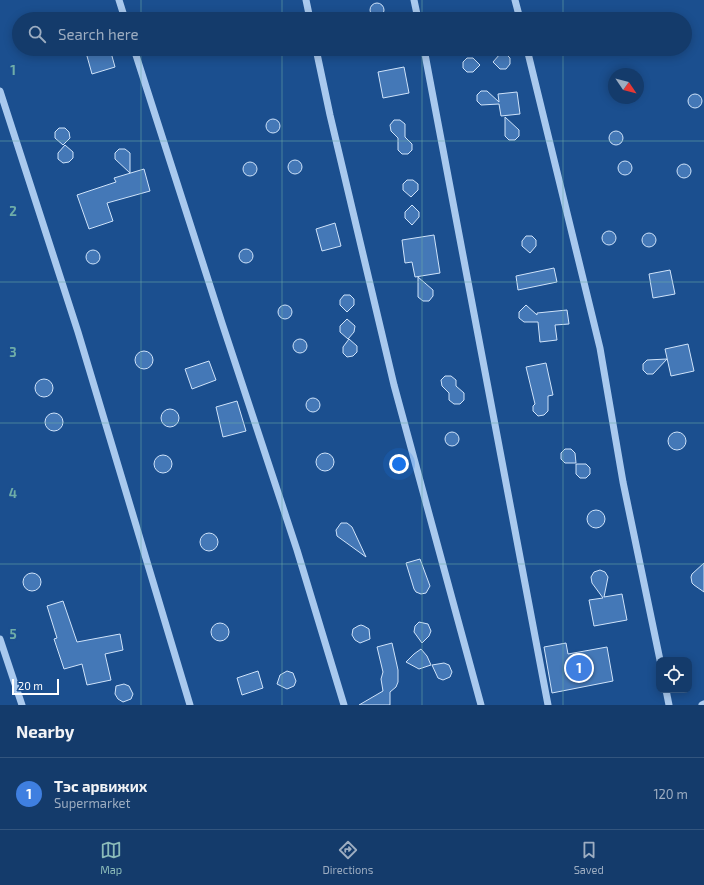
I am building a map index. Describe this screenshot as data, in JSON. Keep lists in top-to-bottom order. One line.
{"scale_bar":"20 m","north":"bottom right","page":{"search":"Search here","pins":"1","scale":"20 m","heading":"Nearby","list":[{"mark":"1","name":"Тэс арвижих","note":"Supermarket","value":"120 m"}],"nav":["Map","Directions","Saved"]},"grid":{"rows":["1","2","3","4","5"]}}
